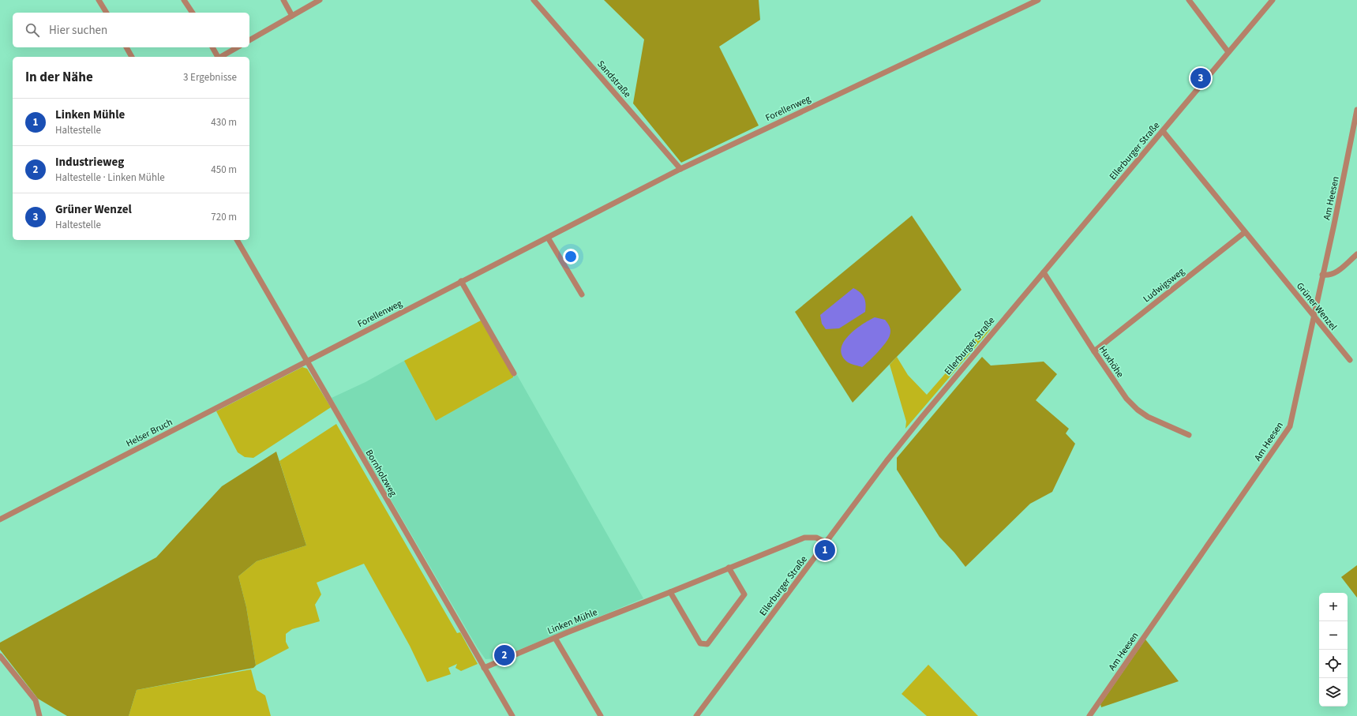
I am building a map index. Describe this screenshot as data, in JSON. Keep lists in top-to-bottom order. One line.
{"streets":{"street":["Sandstraße","Forellenweg","Ellerburger Straße","Am Heesen","Ludwigsweg","Grüner Wenzel","Huxhöhe","Helser Bruch","Bornholzweg","Linken Mühle"]},"crossings":[["Sandstraße","Forellenweg"],["Forellenweg","Helser Bruch"],["Forellenweg","Bornholzweg"],["Ellerburger Straße","Grüner Wenzel"],["Ellerburger Straße","Huxhöhe"],["Ellerburger Straße","Linken Mühle"],["Am Heesen","Grüner Wenzel"],["Ludwigsweg","Grüner Wenzel"],["Ludwigsweg","Huxhöhe"],["Helser Bruch","Bornholzweg"],["Bornholzweg","Linken Mühle"]],"page":{"search":"Hier suchen","heading":["In der Nähe","3 Ergebnisse"],"pins":["3","1","2"],"list":[{"mark":"1","name":"Linken Mühle","note":"Haltestelle","value":"430 m"},{"mark":"2","name":"Industrieweg","note":"Haltestelle · Linken Mühle","value":"450 m"},{"mark":"3","name":"Grüner Wenzel","note":"Haltestelle","value":"720 m"}],"map_buttons":["+","−"]}}
